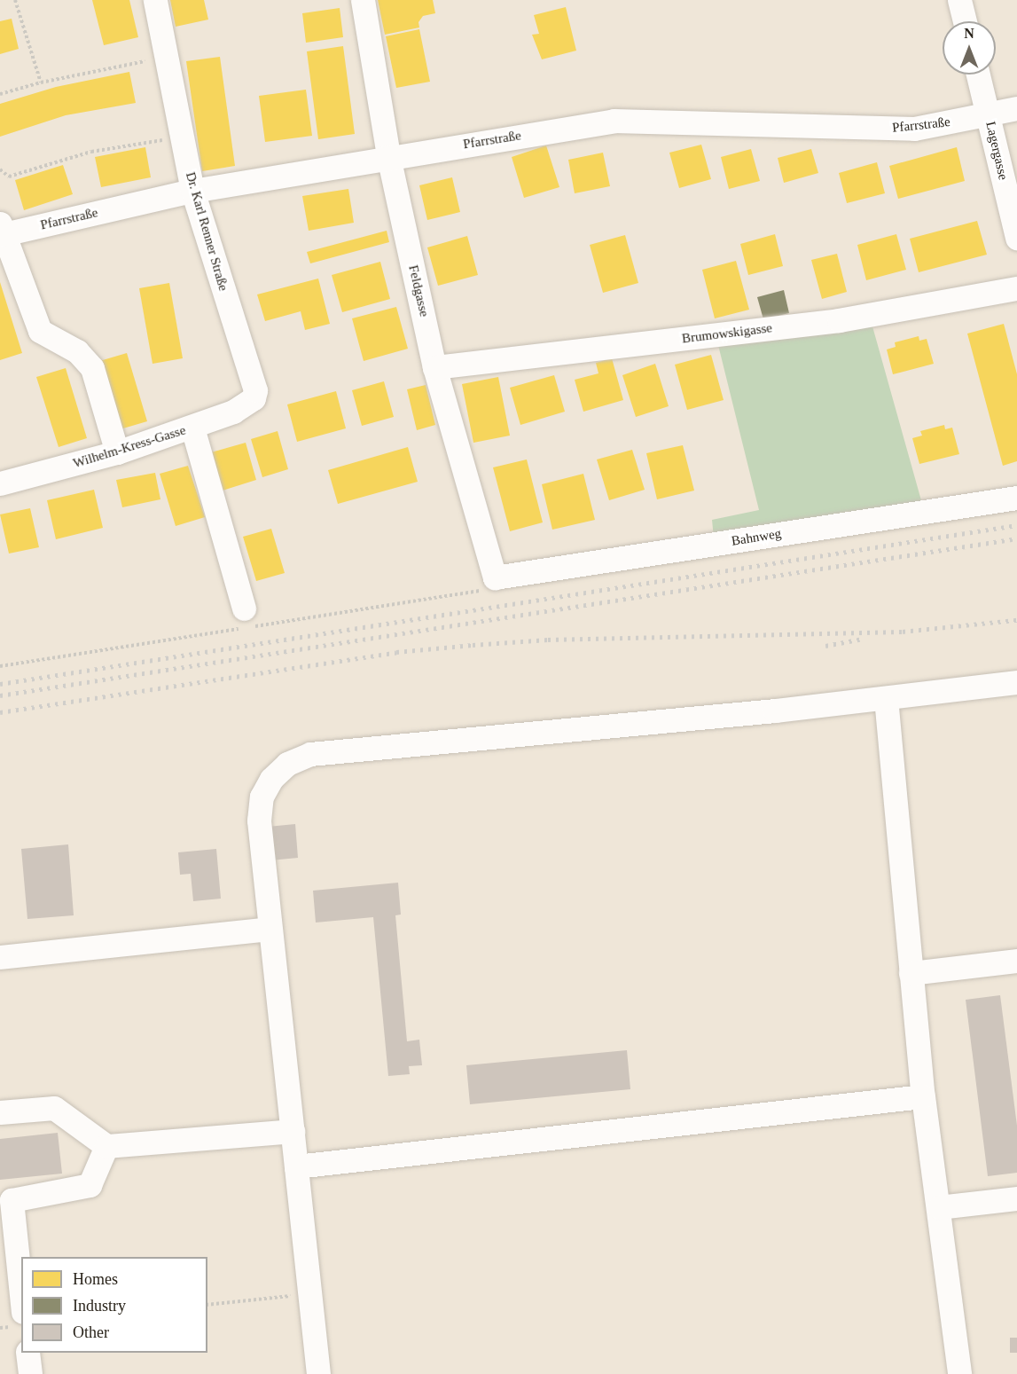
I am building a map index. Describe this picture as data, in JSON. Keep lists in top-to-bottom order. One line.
{"streets":{"street":["Pfarrstraße","Lagergasse","Dr. Karl Renner Straße","Feldgasse","Brumowskigasse","Wilhelm-Kress-Gasse","Bahnweg"]},"crossings":[["Pfarrstraße","Lagergasse"],["Pfarrstraße","Dr. Karl Renner Straße"],["Pfarrstraße","Feldgasse"],["Dr. Karl Renner Straße","Wilhelm-Kress-Gasse"],["Feldgasse","Brumowskigasse"],["Feldgasse","Bahnweg"]],"legend":["Homes","Industry","Other"],"north":"top"}
